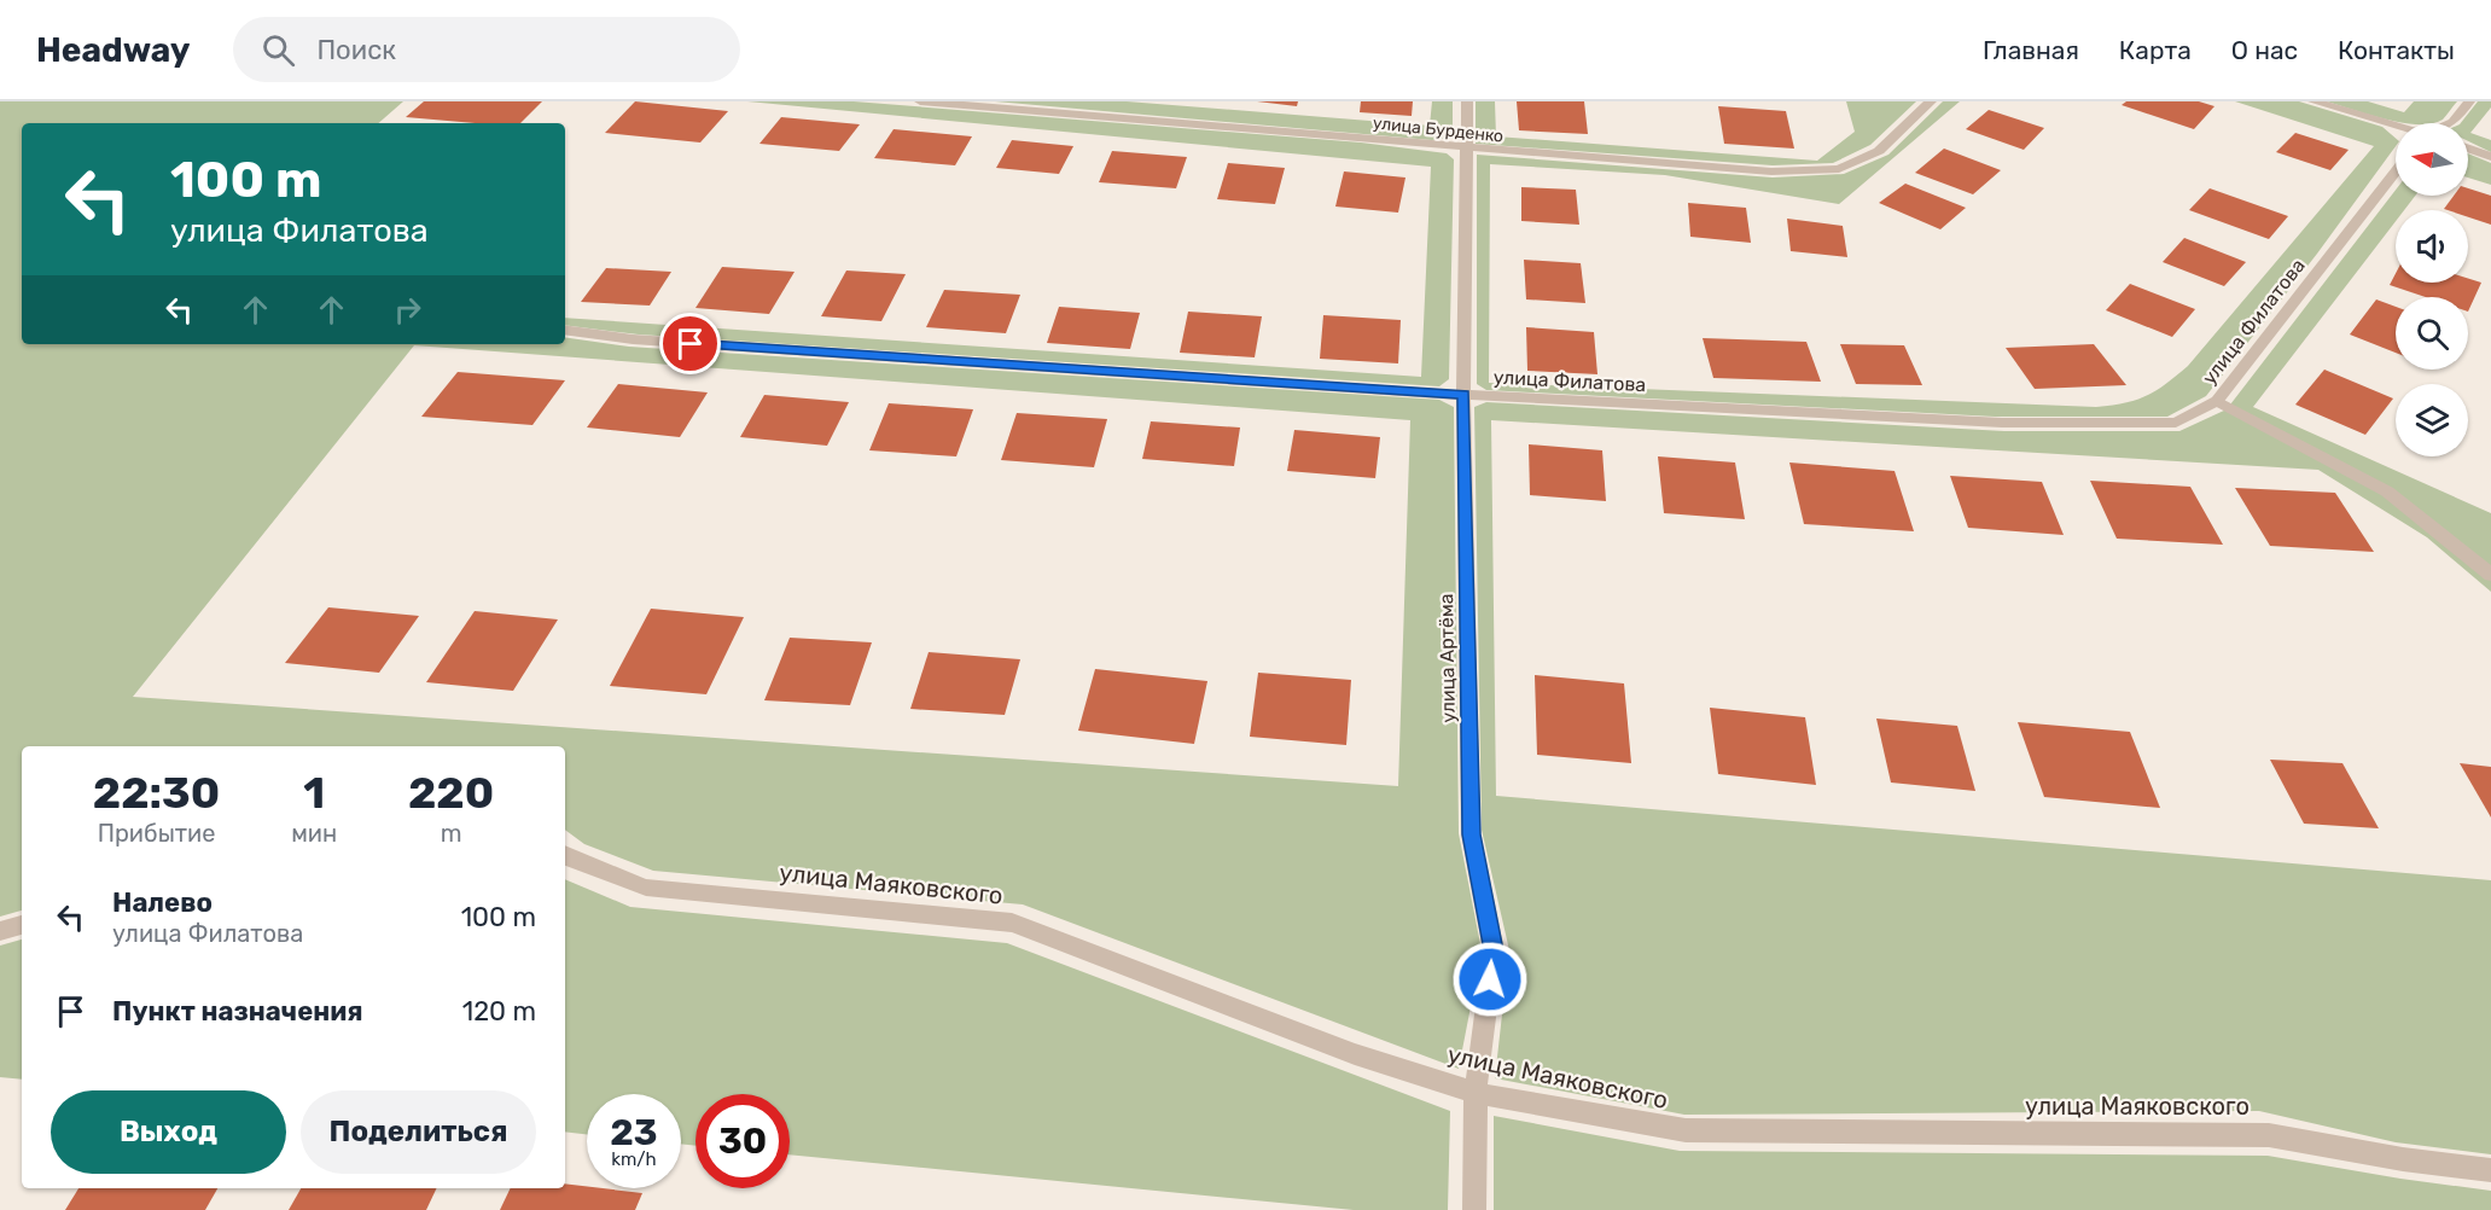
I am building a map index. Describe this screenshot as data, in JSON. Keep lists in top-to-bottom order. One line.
{"streets":{"street":["улица Бурденко","улица Филатова","улица Артёма","улица Маяковского"]},"crossings":[["улица Бурденко","улица Артёма"],["улица Филатова","улица Артёма"],["улица Артёма","улица Маяковского"]],"north":"left","page":{"header":"Headway","search":"Поиск","nav":["Главная","Карта","О нас","Контакты"],"turn":["100 m","улица Филатова"],"eta":["22:30","Прибытие","1","мин","220","m"],"list":[{"name":"Налево","note":"улица Филатова","value":"100 m"},{"name":"Пункт назначения","value":"120 m"}],"buttons":["Выход","Поделиться"],"speed":"23 km/h","limit":"30"}}
